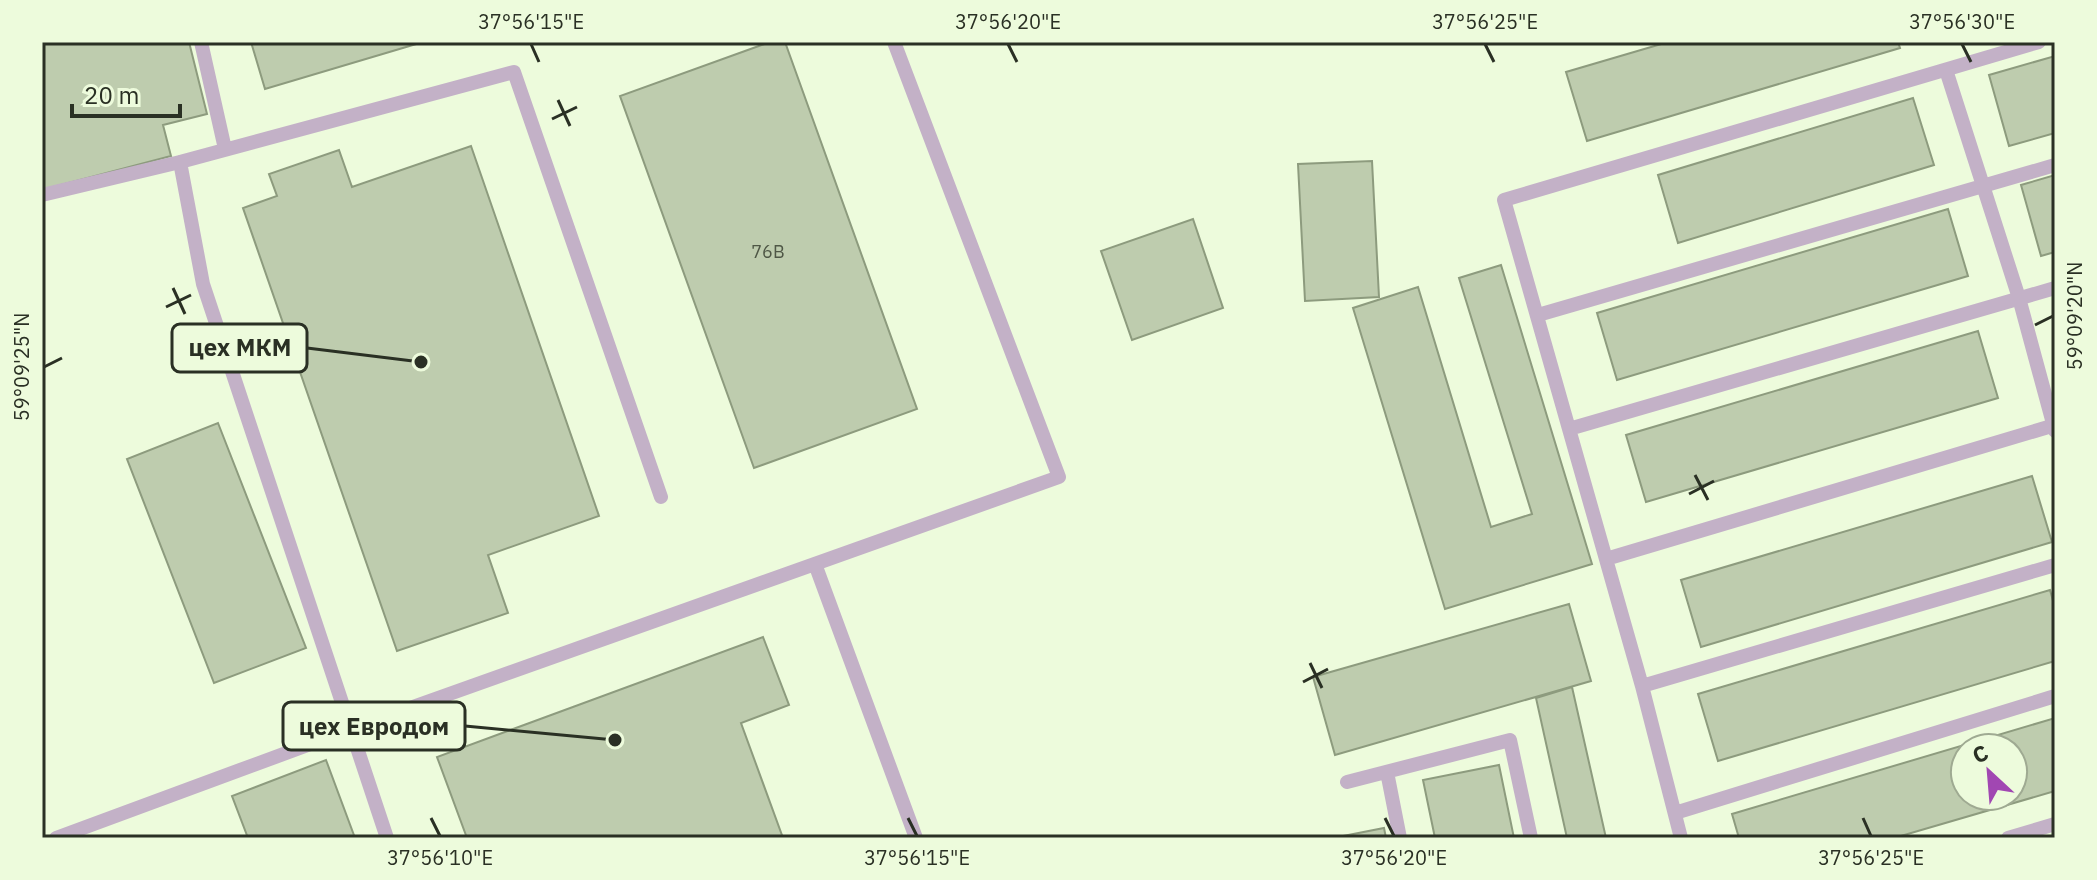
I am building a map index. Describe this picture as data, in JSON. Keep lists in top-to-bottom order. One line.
{"places":["цех МКМ","цех Евродом"],"house_numbers":["76В"],"scale_bar":"20 m","north":"top left","coordinates":["37°56'15\"E","37°56'20\"E","37°56'25\"E","37°56'30\"E","59°09'20\"N","59°09'25\"N","37°56'10\"E"]}
